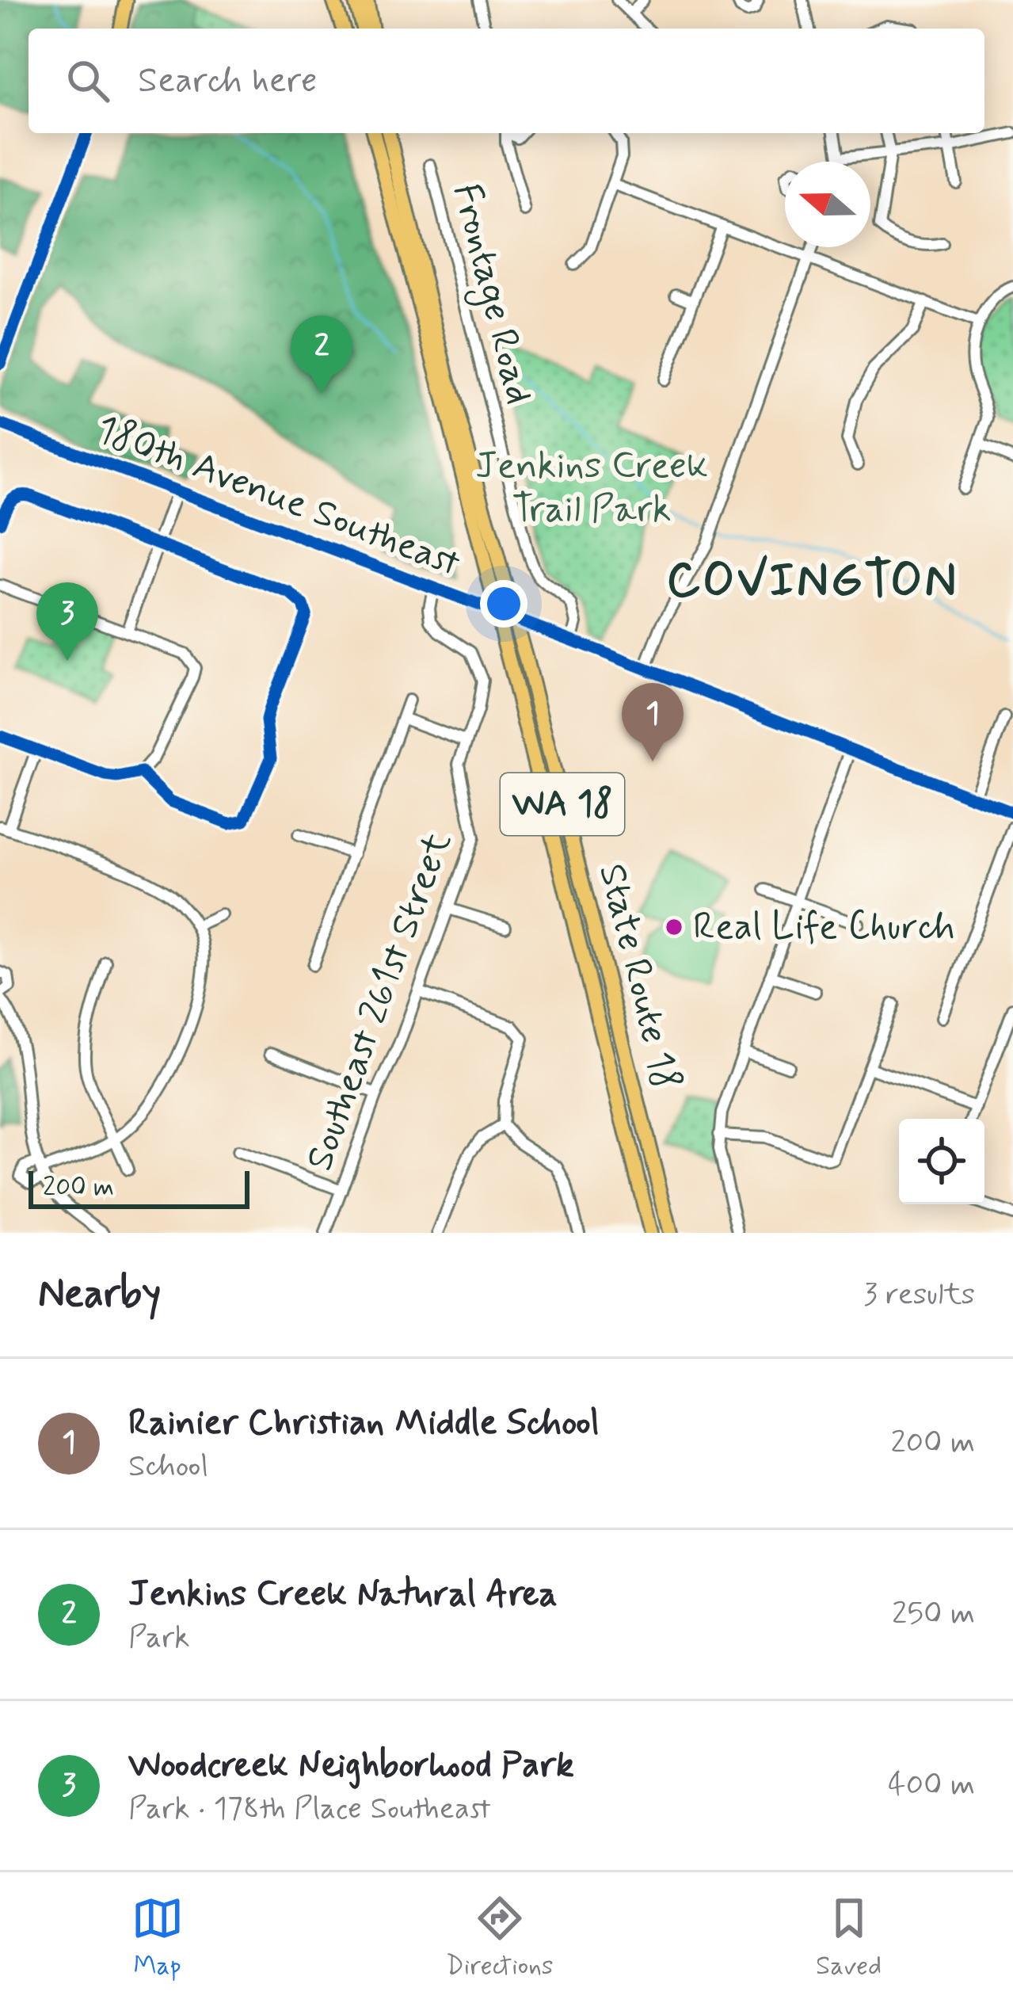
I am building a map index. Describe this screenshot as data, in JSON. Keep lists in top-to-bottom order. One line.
{"streets":{"highway":["WA 18","State Route 18"],"street":["Frontage Road","180th Avenue Southeast","Southeast 261st Street"]},"crossings":[["Frontage Road","180th Avenue Southeast"],["180th Avenue Southeast","Southeast 261st Street"]],"districts":["COVINGTON"],"parks":["Jenkins Creek Trail Park"],"places":["Real Life Church"],"scale_bar":"200 m","north":"left","page":{"search":"Search here","pins":["2","3","1"],"scale":"200 m","heading":["Nearby","3 results"],"list":[{"mark":"1","name":"Rainier Christian Middle School","note":"School","value":"200 m"},{"mark":"2","name":"Jenkins Creek Natural Area","note":"Park","value":"250 m"},{"mark":"3","name":"Woodcreek Neighborhood Park","note":"Park · 178th Place Southeast","value":"400 m"}],"nav":["Map","Directions","Saved"]}}
